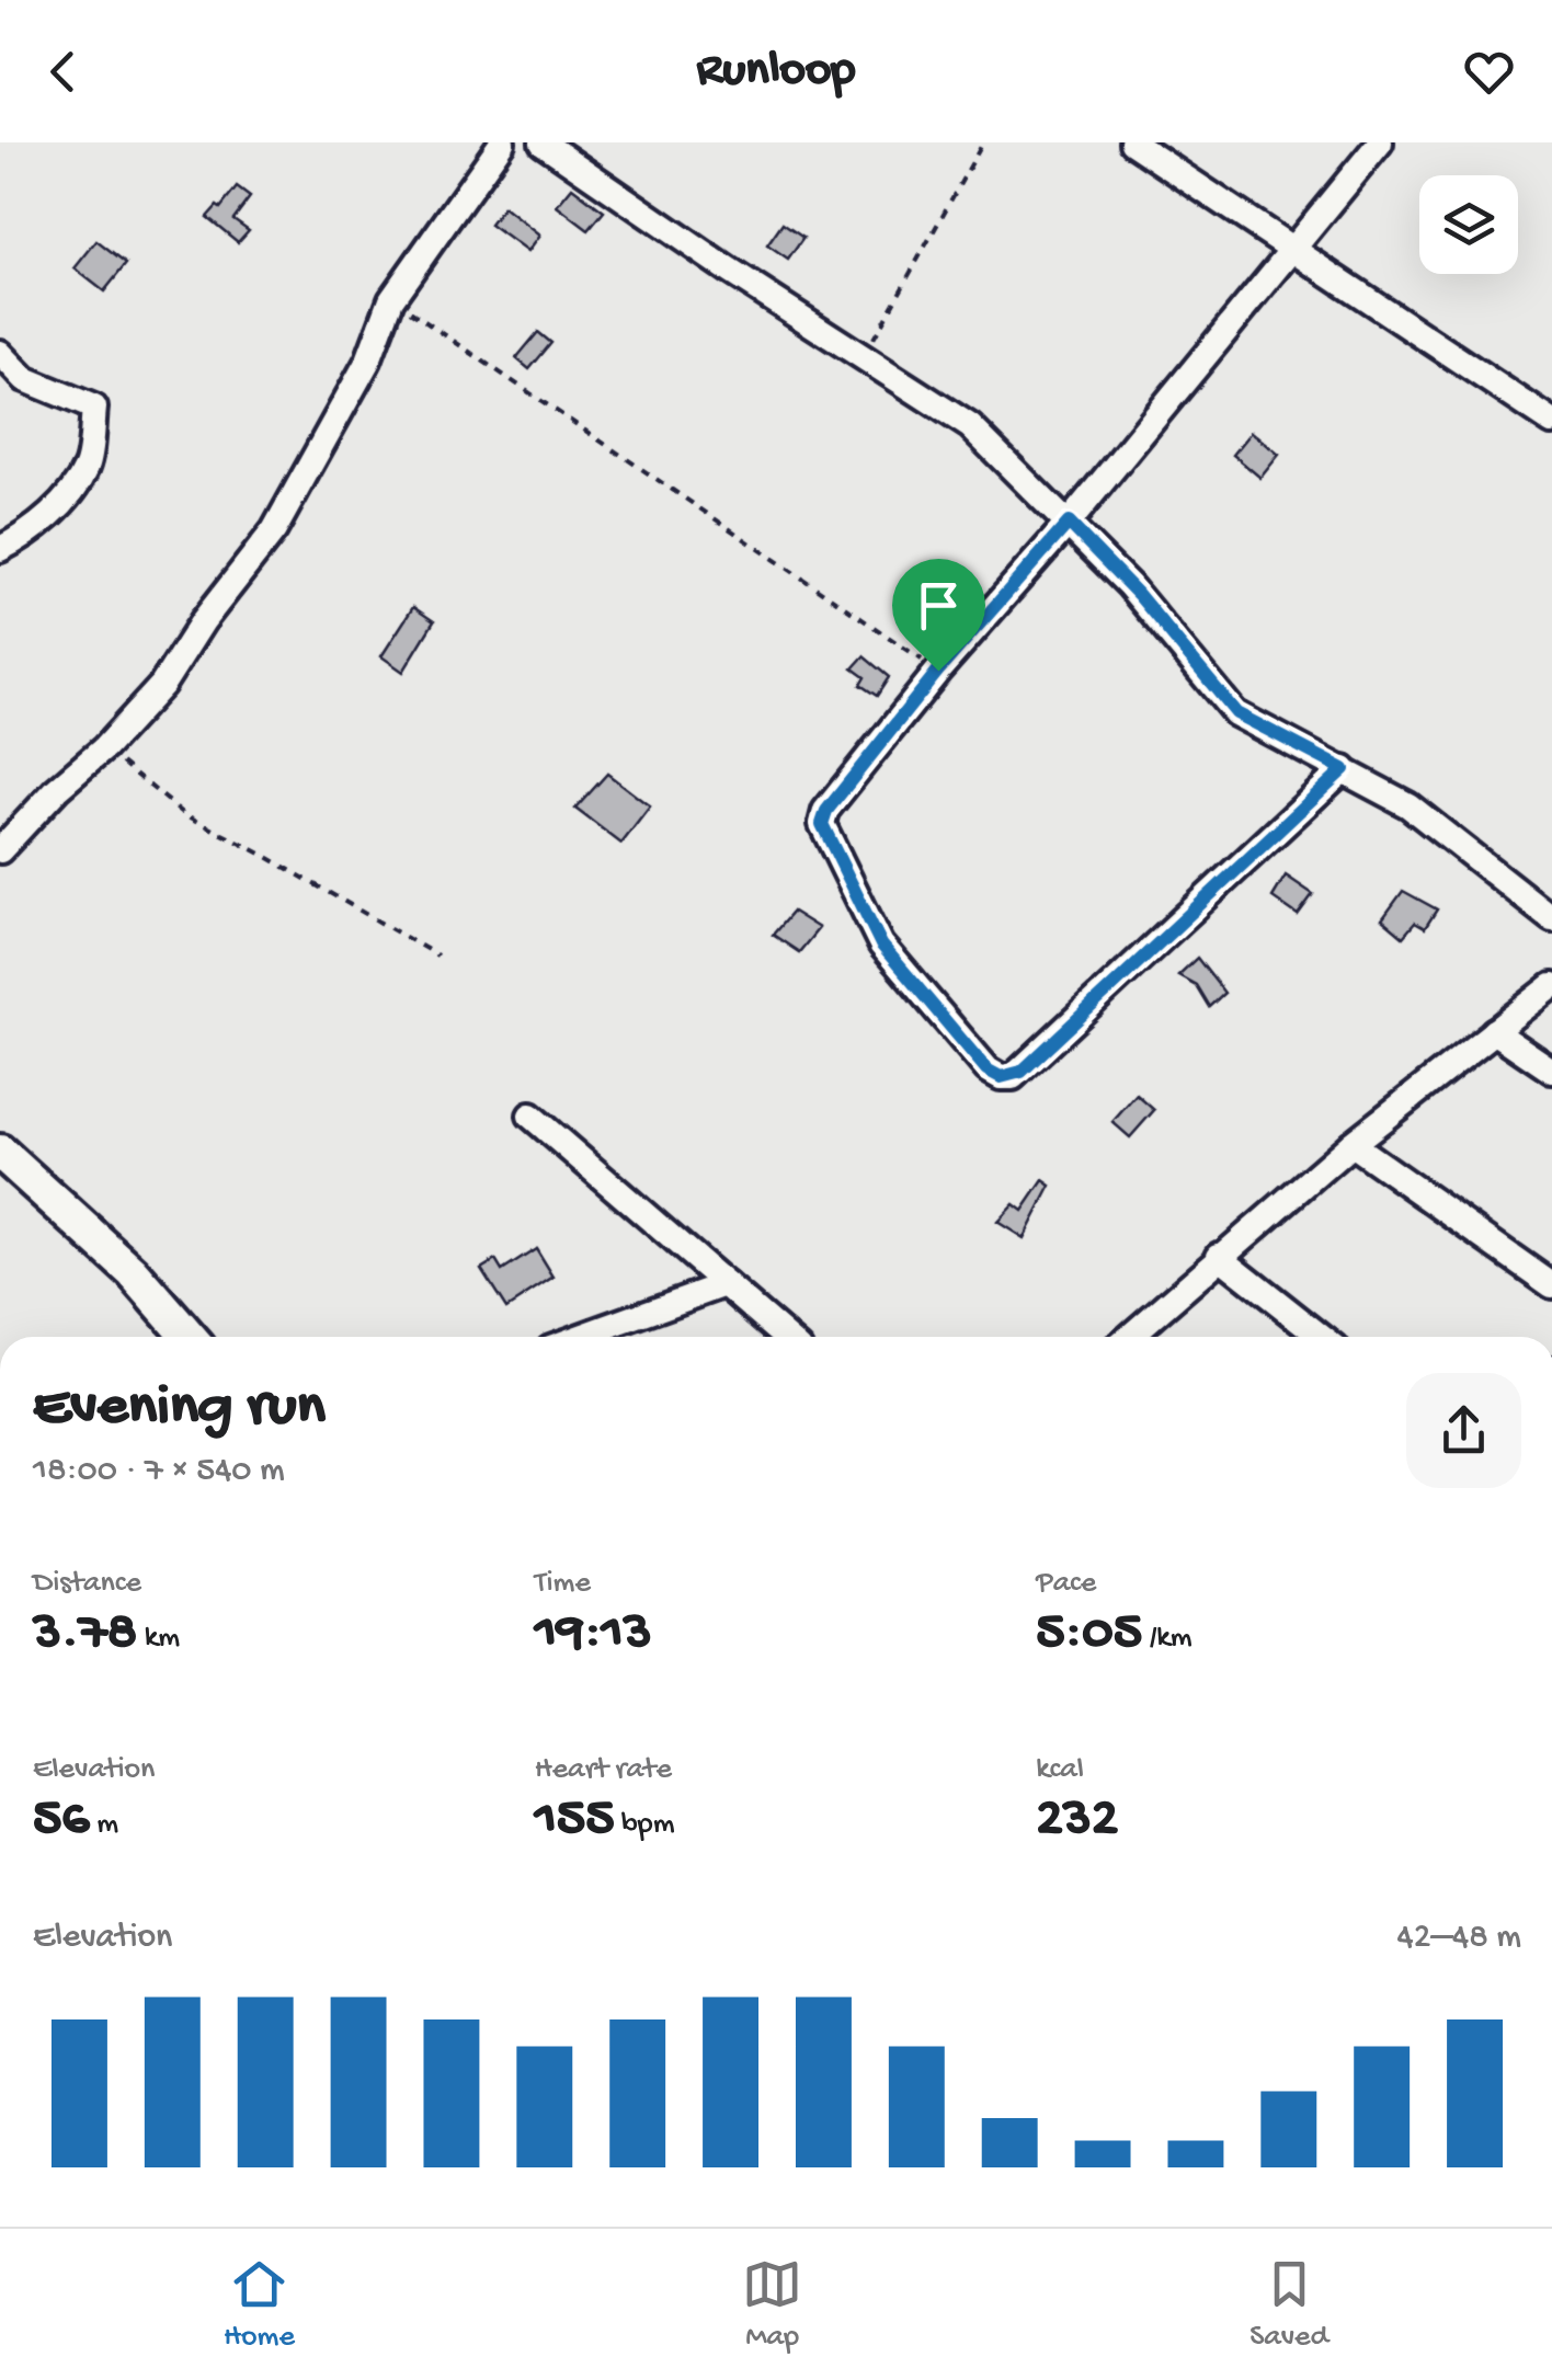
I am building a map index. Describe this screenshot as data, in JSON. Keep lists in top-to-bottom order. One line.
{"page":{"header":"Runloop","heading":["Evening run","18:00 · 7 × 540 m"],"stats":[["Distance","3.78 km"],["Time","19:13"],["Pace","5:05 /km"],["Elevation","56 m"],["Heart rate","155 bpm"],["kcal","232"]],"chart":["Elevation","42–48 m"],"tabs":["Home","Map","Saved"]}}
